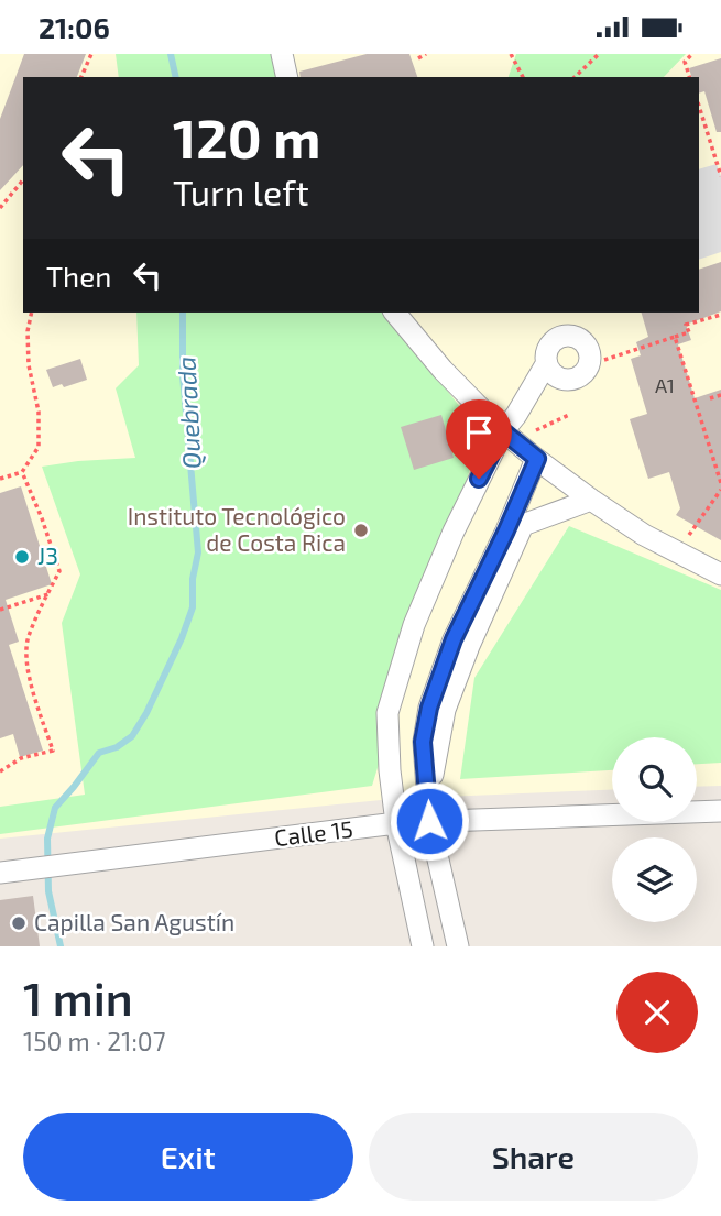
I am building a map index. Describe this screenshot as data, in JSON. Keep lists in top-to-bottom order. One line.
{"streets":{"street":["Calle 15"]},"water":["Quebrada"],"places":["Instituto Tecnológico de Costa Rica","J3","Capilla San Agustín"],"house_numbers":["A1"],"page":{"status":"21:06","turn":["120 m","Turn left"],"then":"Then","heading":["1 min","150 m · 21:07"],"buttons":["Exit","Share"]}}
